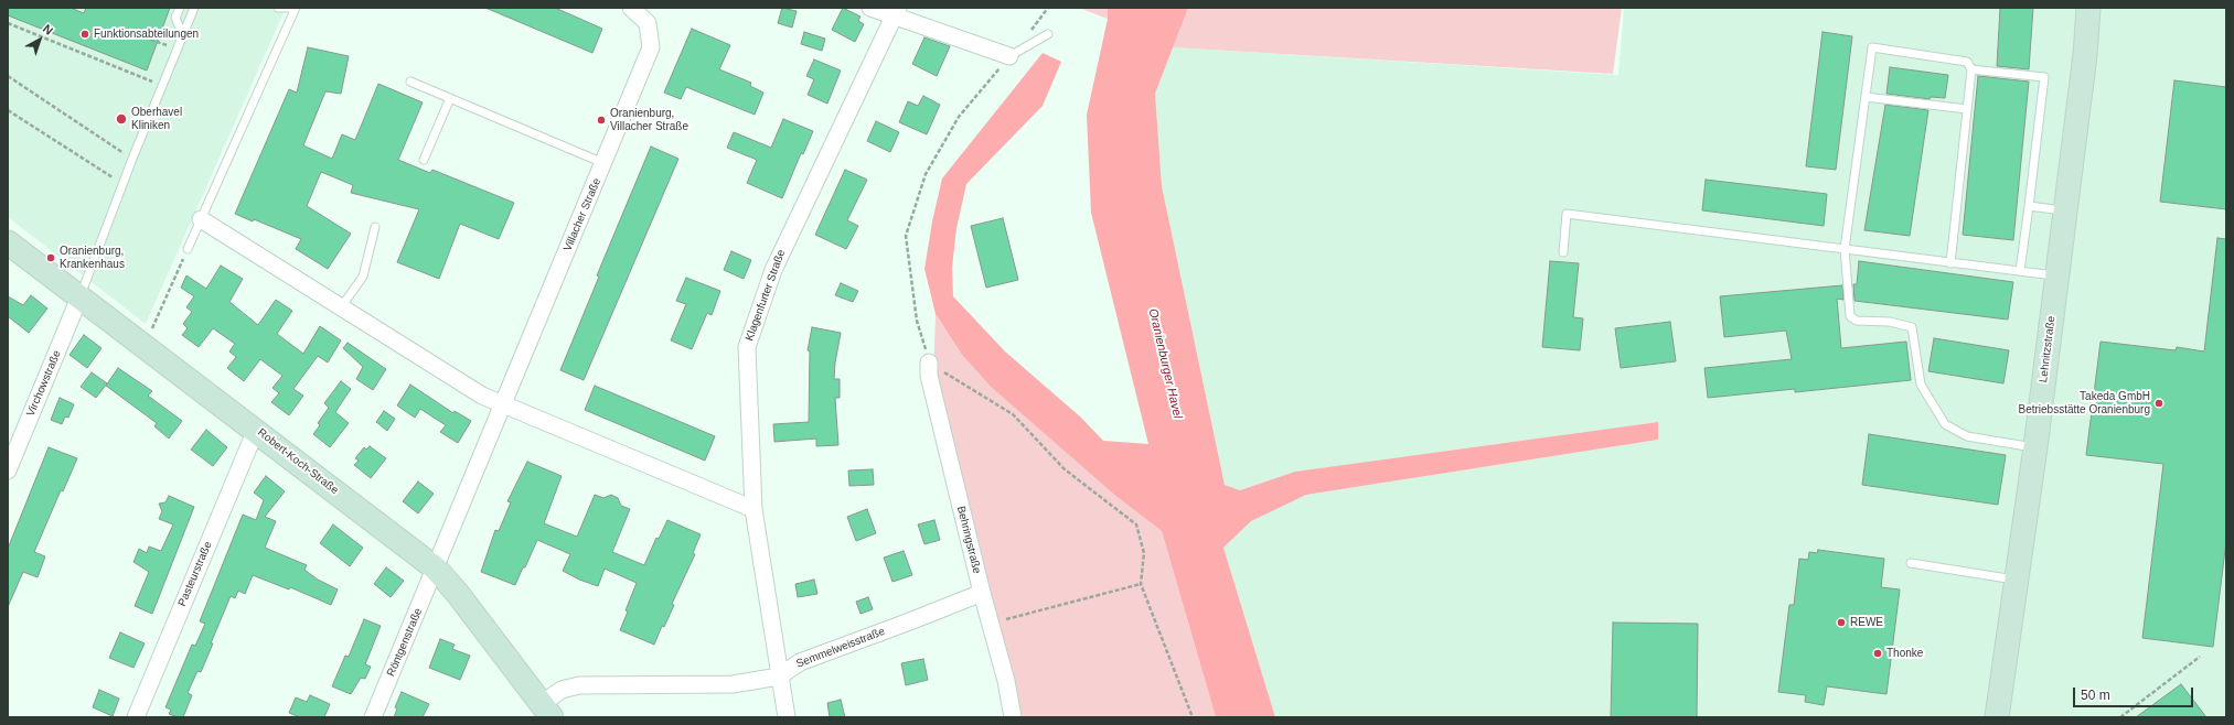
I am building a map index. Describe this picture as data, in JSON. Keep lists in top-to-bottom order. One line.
{"streets":{"main road":["Lehnitzstraße","Robert-Koch-Straße"],"street":["Villacher Straße","Klagenfurter Straße","Virchowstraße","Behringstraße","Pasteurstraße","Röntgenstraße","Semmelweisstraße"]},"crossings":[["Villacher Straße","Robert-Koch-Straße"],["Villacher Straße","Röntgenstraße"],["Klagenfurter Straße","Semmelweisstraße"],["Virchowstraße","Robert-Koch-Straße"],["Robert-Koch-Straße","Pasteurstraße"],["Robert-Koch-Straße","Röntgenstraße"],["Robert-Koch-Straße","Semmelweisstraße"],["Behringstraße","Semmelweisstraße"]],"water":["Oranienburger Havel"],"places":["Funktionsabteilungen","Oberhavel Kliniken","Oranienburg, Villacher Straße","Oranienburg, Krankenhaus","Takeda GmbH Betriebsstätte Oranienburg","REWE","Thonke"],"scale_bar":"50 m","north":"top right"}
